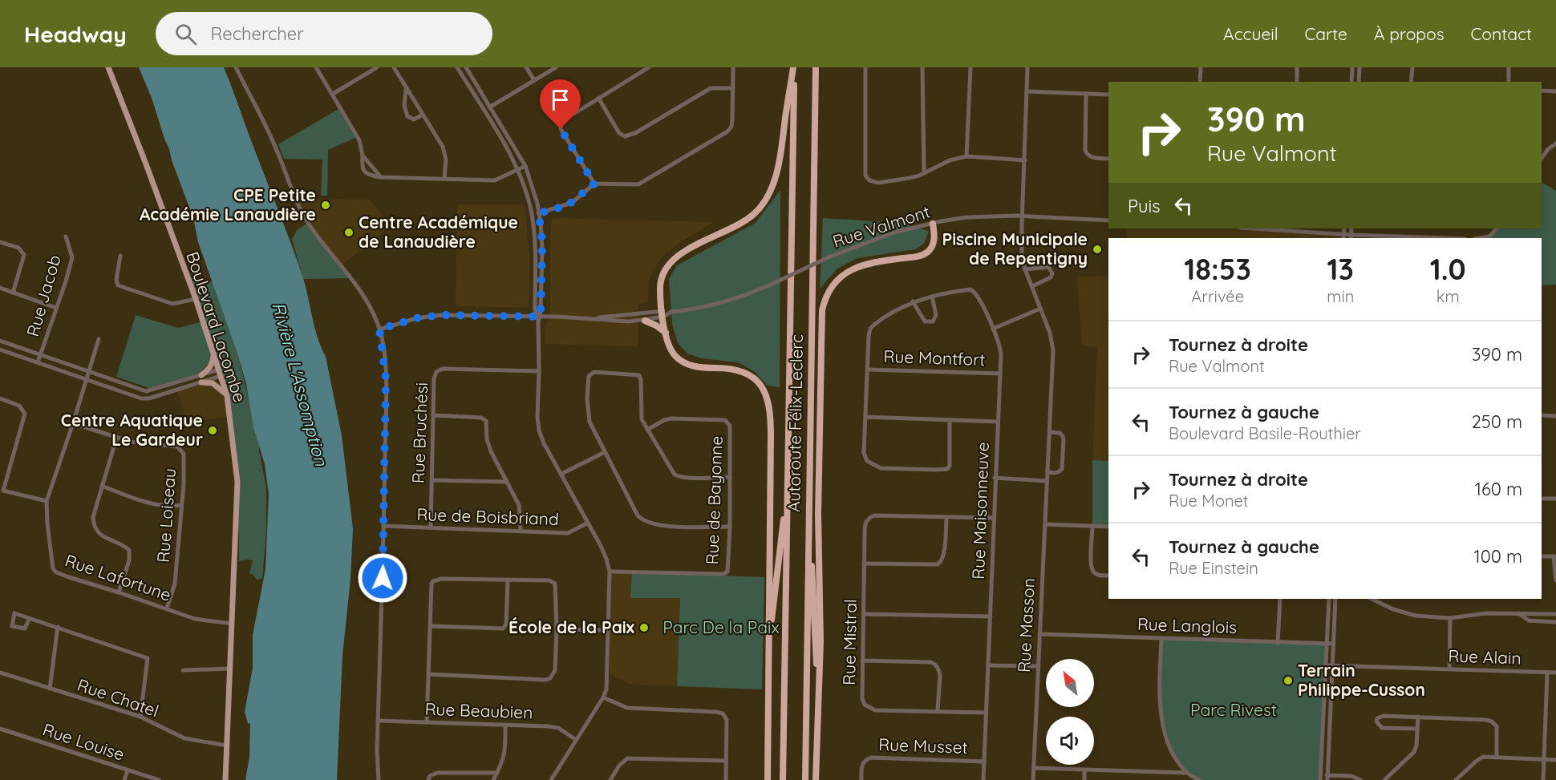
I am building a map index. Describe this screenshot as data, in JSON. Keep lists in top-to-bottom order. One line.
{"streets":{"highway":["Autoroute Félix-Leclerc"],"main road":["Boulevard Lacombe"],"street":["Rue Valmont","Rue Jacob","Rue Montfort","Rue Bruchési","Rue de Bayonne","Rue Maisonneuve","Rue Loiseau","Rue de Boisbriand","Rue Lafortune","Rue Masson","Rue Langlois","Rue Mistral","Rue Alain","Rue Chatel","Rue Beaubien","Rue Louise","Rue Musset"]},"crossings":[["Rue Valmont","Rue Masson"],["Boulevard Lacombe","Rue Lafortune"],["Boulevard Lacombe","Rue Chatel"],["Rue Montfort","Rue Maisonneuve"],["Rue Bruchési","Rue de Boisbriand"],["Rue Maisonneuve","Rue Mistral"],["Rue Maisonneuve","Rue Musset"],["Rue Loiseau","Rue Lafortune"],["Rue Masson","Rue Langlois"]],"water":["Rivière L'Assomption"],"parks":["Parc De la Paix","Parc Rivest"],"places":["CPE Petite Académie Lanaudière","Centre Académique de Lanaudière","Piscine Municipale de Repentigny","Centre Aquatique Le Gardeur","École de la Paix","Terrain Philippe-Cusson"],"north":"top left","page":{"header":"Headway","search":"Rechercher","nav":["Accueil","Carte","À propos","Contact"],"turn":["390 m","Rue Valmont"],"then":"Puis","eta":["18:53","Arrivée","13","min","1.0","km"],"list":[{"name":"Tournez à droite","note":"Rue Valmont","value":"390 m"},{"name":"Tournez à gauche","note":"Boulevard Basile-Routhier","value":"250 m"},{"name":"Tournez à droite","note":"Rue Monet","value":"160 m"},{"name":"Tournez à gauche","note":"Rue Einstein","value":"100 m"}]}}
